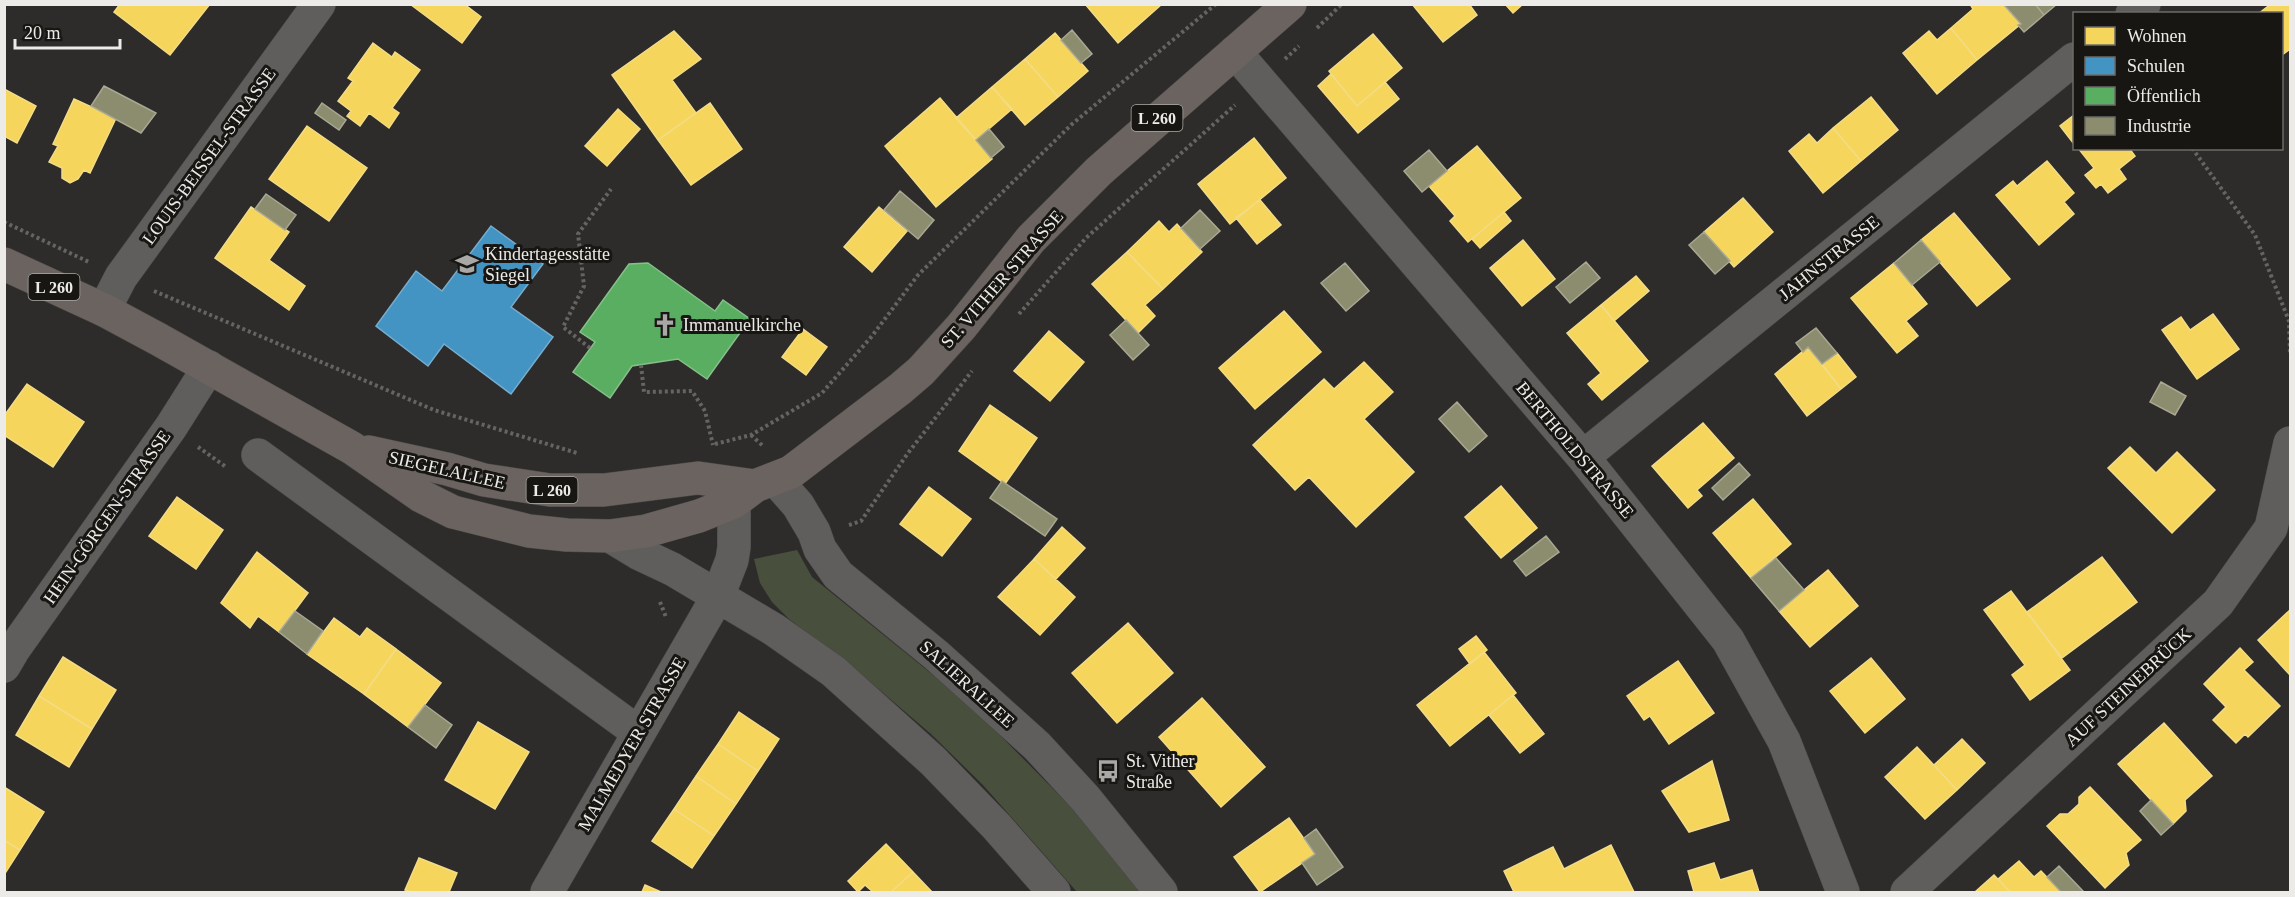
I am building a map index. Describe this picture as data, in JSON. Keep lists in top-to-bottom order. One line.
{"streets":{"main road":["L 260","ST. VITHER STRASSE","SIEGELALLEE"],"street":["LOUIS-BEISSEL-STRASSE","JAHNSTRASSE","BERTHOLDSTRASSE","HEIN-GÖRGEN-STRASSE","SALIERALLEE","AUF STEINEBRÜCK","MALMEDYER STRASSE"]},"crossings":[["LOUIS-BEISSEL-STRASSE","SIEGELALLEE"],["JAHNSTRASSE","BERTHOLDSTRASSE"],["ST. VITHER STRASSE","BERTHOLDSTRASSE"],["ST. VITHER STRASSE","SIEGELALLEE"],["ST. VITHER STRASSE","SALIERALLEE"],["SIEGELALLEE","HEIN-GÖRGEN-STRASSE"],["SIEGELALLEE","SALIERALLEE"]],"places":{"school or university":["Kindertagesstätte Siegel"],"church":["Immanuelkirche"],"bus stop":["St. Vither Straße"]},"legend":["Wohnen","Schulen","Öffentlich","Industrie"],"scale_bar":"20 m"}
